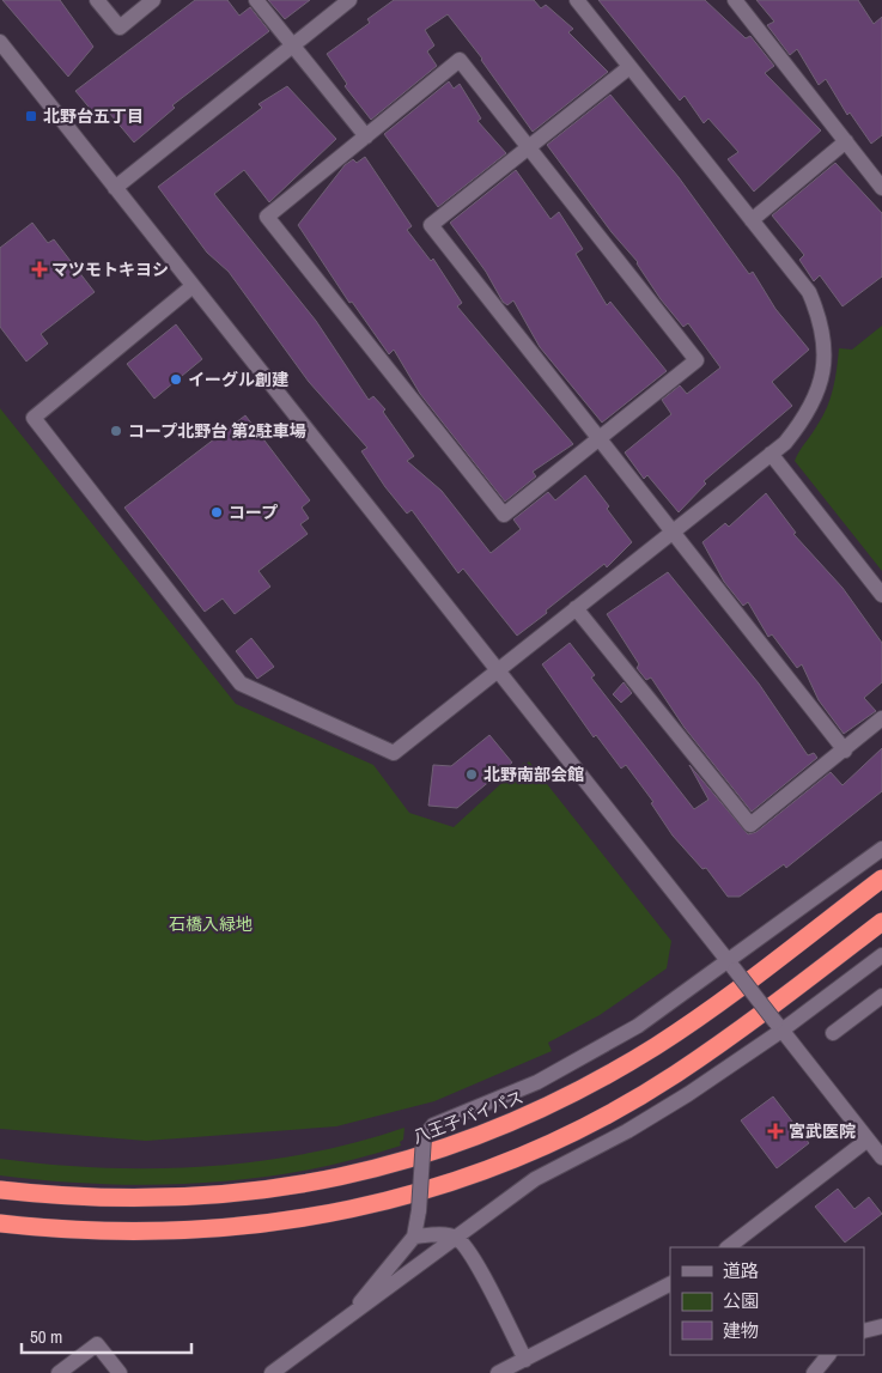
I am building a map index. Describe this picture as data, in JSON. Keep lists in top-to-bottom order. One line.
{"streets":{"highway":["八王子バイパス"]},"parks":["石橋入緑地"],"places":{"transit":["北野台五丁目"],"health":["マツモトキヨシ","宮武医院"],"other":["イーグル創建","コープ北野台 第2駐車場","コープ","北野南部会館"]},"legend":["道路","公園","建物"],"scale_bar":"50 m"}
